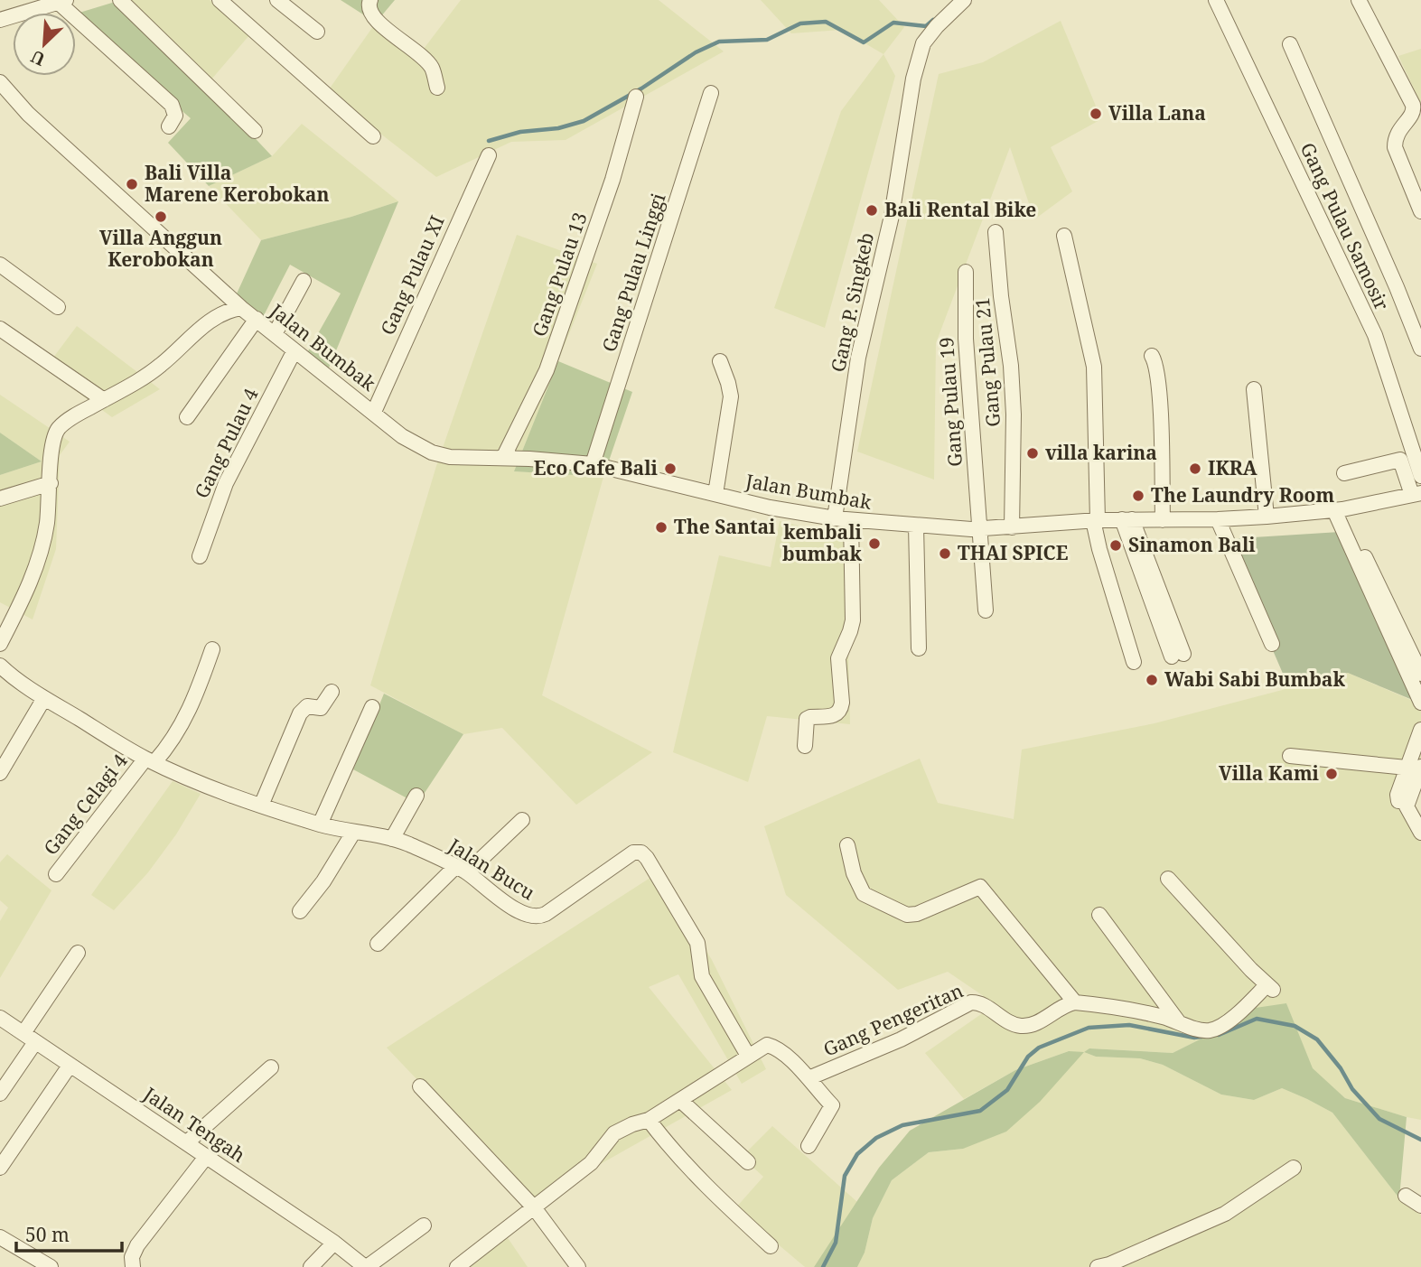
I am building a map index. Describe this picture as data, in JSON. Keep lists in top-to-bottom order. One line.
{"streets":{"street":["Gang Pulau Samosir","Gang Pulau Linggi","Gang Pulau 13","Gang Pulau XI","Gang P. Singkeb","Jalan Bumbak","Gang Pulau 21","Gang Pulau 19","Gang Pulau 4","Gang Celagi 4","Jalan Bucu","Gang Pengeritan","Jalan Tengah"]},"crossings":[["Gang Pulau Linggi","Jalan Bumbak"],["Gang Pulau 13","Jalan Bumbak"],["Gang Pulau XI","Jalan Bumbak"],["Gang P. Singkeb","Jalan Bumbak"],["Jalan Bumbak","Gang Pulau 21"],["Jalan Bumbak","Gang Pulau 19"],["Jalan Bumbak","Gang Pulau 4"],["Gang Celagi 4","Jalan Bucu"],["Jalan Bucu","Gang Pengeritan"]],"places":["Villa Lana","Bali Villa Marene Kerobokan","Bali Rental Bike","Villa Anggun Kerobokan","villa karina","Eco Cafe Bali","IKRA","The Laundry Room","The Santai","kembali bumbak","Sinamon Bali","THAI SPICE","Wabi Sabi Bumbak","Villa Kami"],"scale_bar":"50 m","north":"bottom left"}
